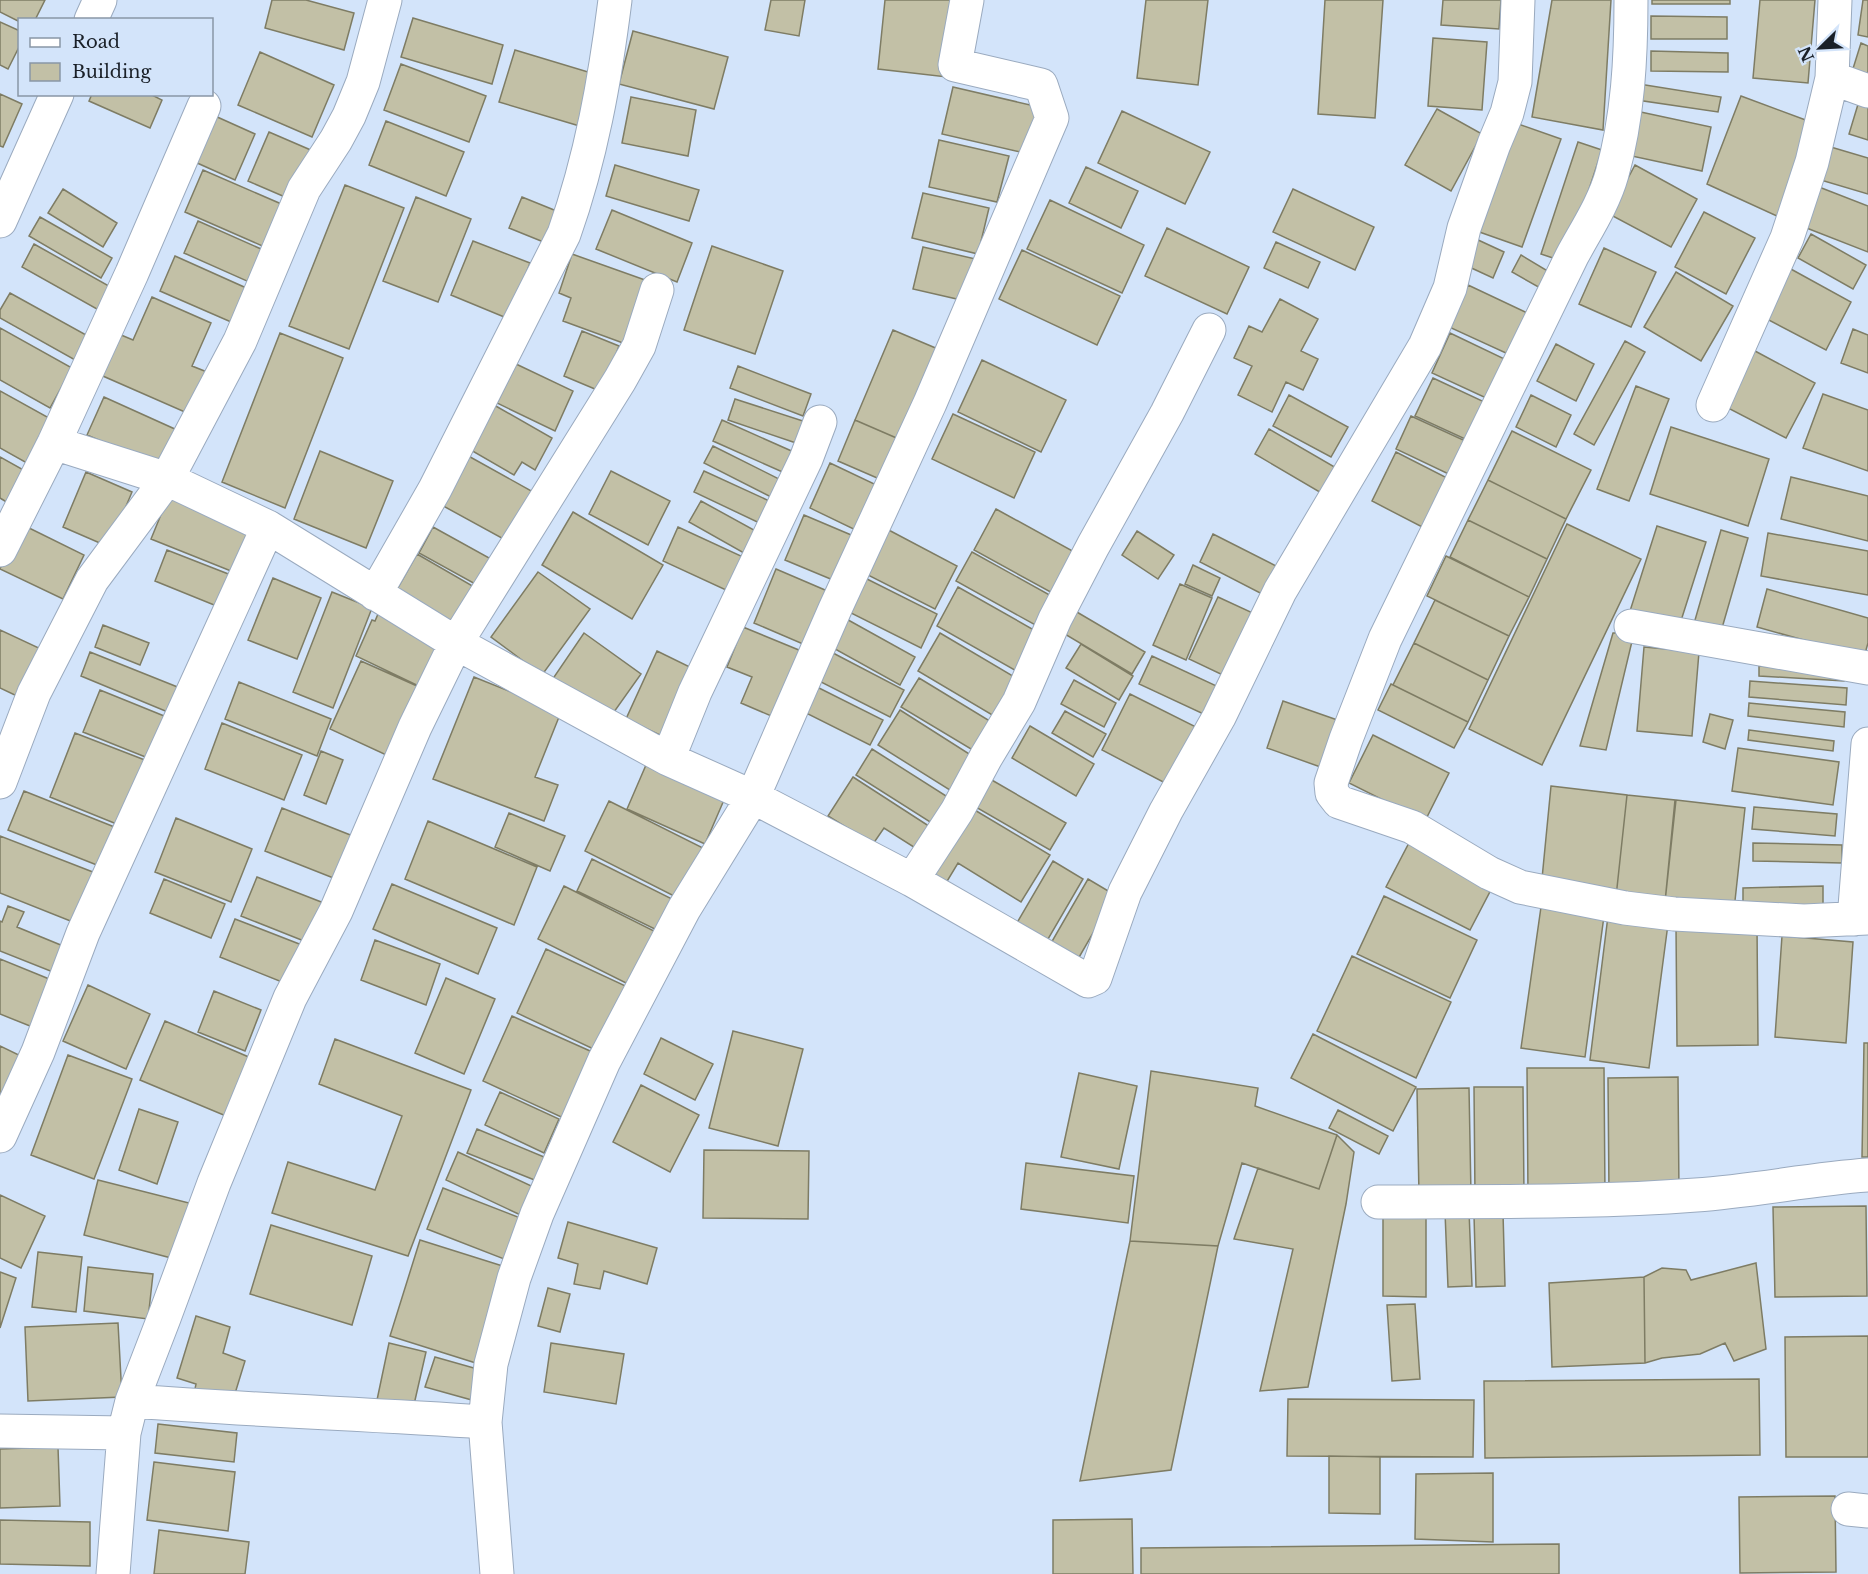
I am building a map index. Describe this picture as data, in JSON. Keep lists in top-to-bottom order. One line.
{"legend":["Road","Building"],"north":"bottom left"}
